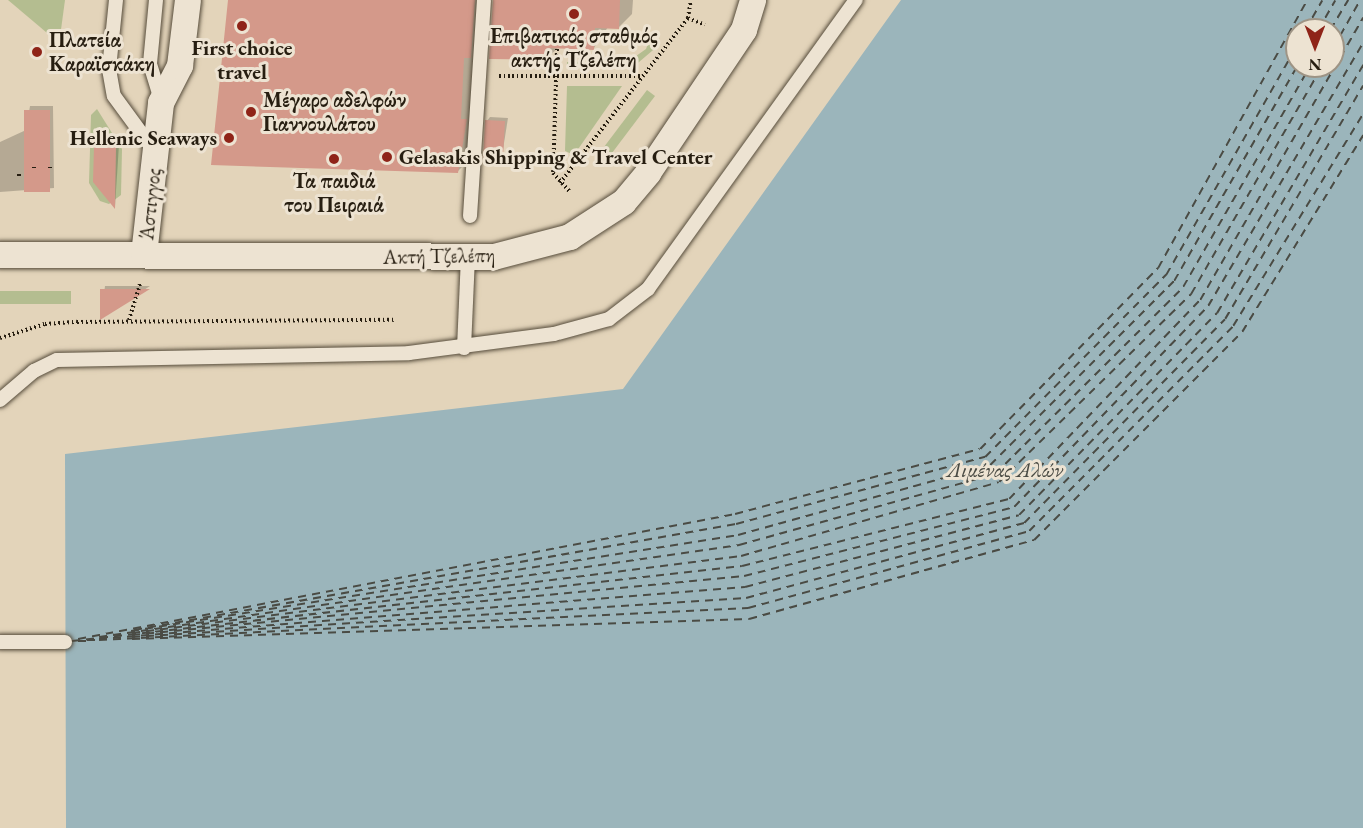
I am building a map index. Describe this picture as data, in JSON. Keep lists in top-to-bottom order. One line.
{"streets":{"street":["Άστιγγος","Ακτή Τζελέπη"]},"crossings":[["Άστιγγος","Ακτή Τζελέπη"]],"water":["Λιμένας Αλών"],"places":["Επιβατικός σταθμός ακτής Τζελέπη","First choice travel","Πλατεία Καραϊσκάκη","Μέγαρο αδελφών Γιαννουλάτου","Hellenic Seaways","Gelasakis Shipping & Travel Center","Τα παιδιά του Πειραιά"],"north":"bottom"}
